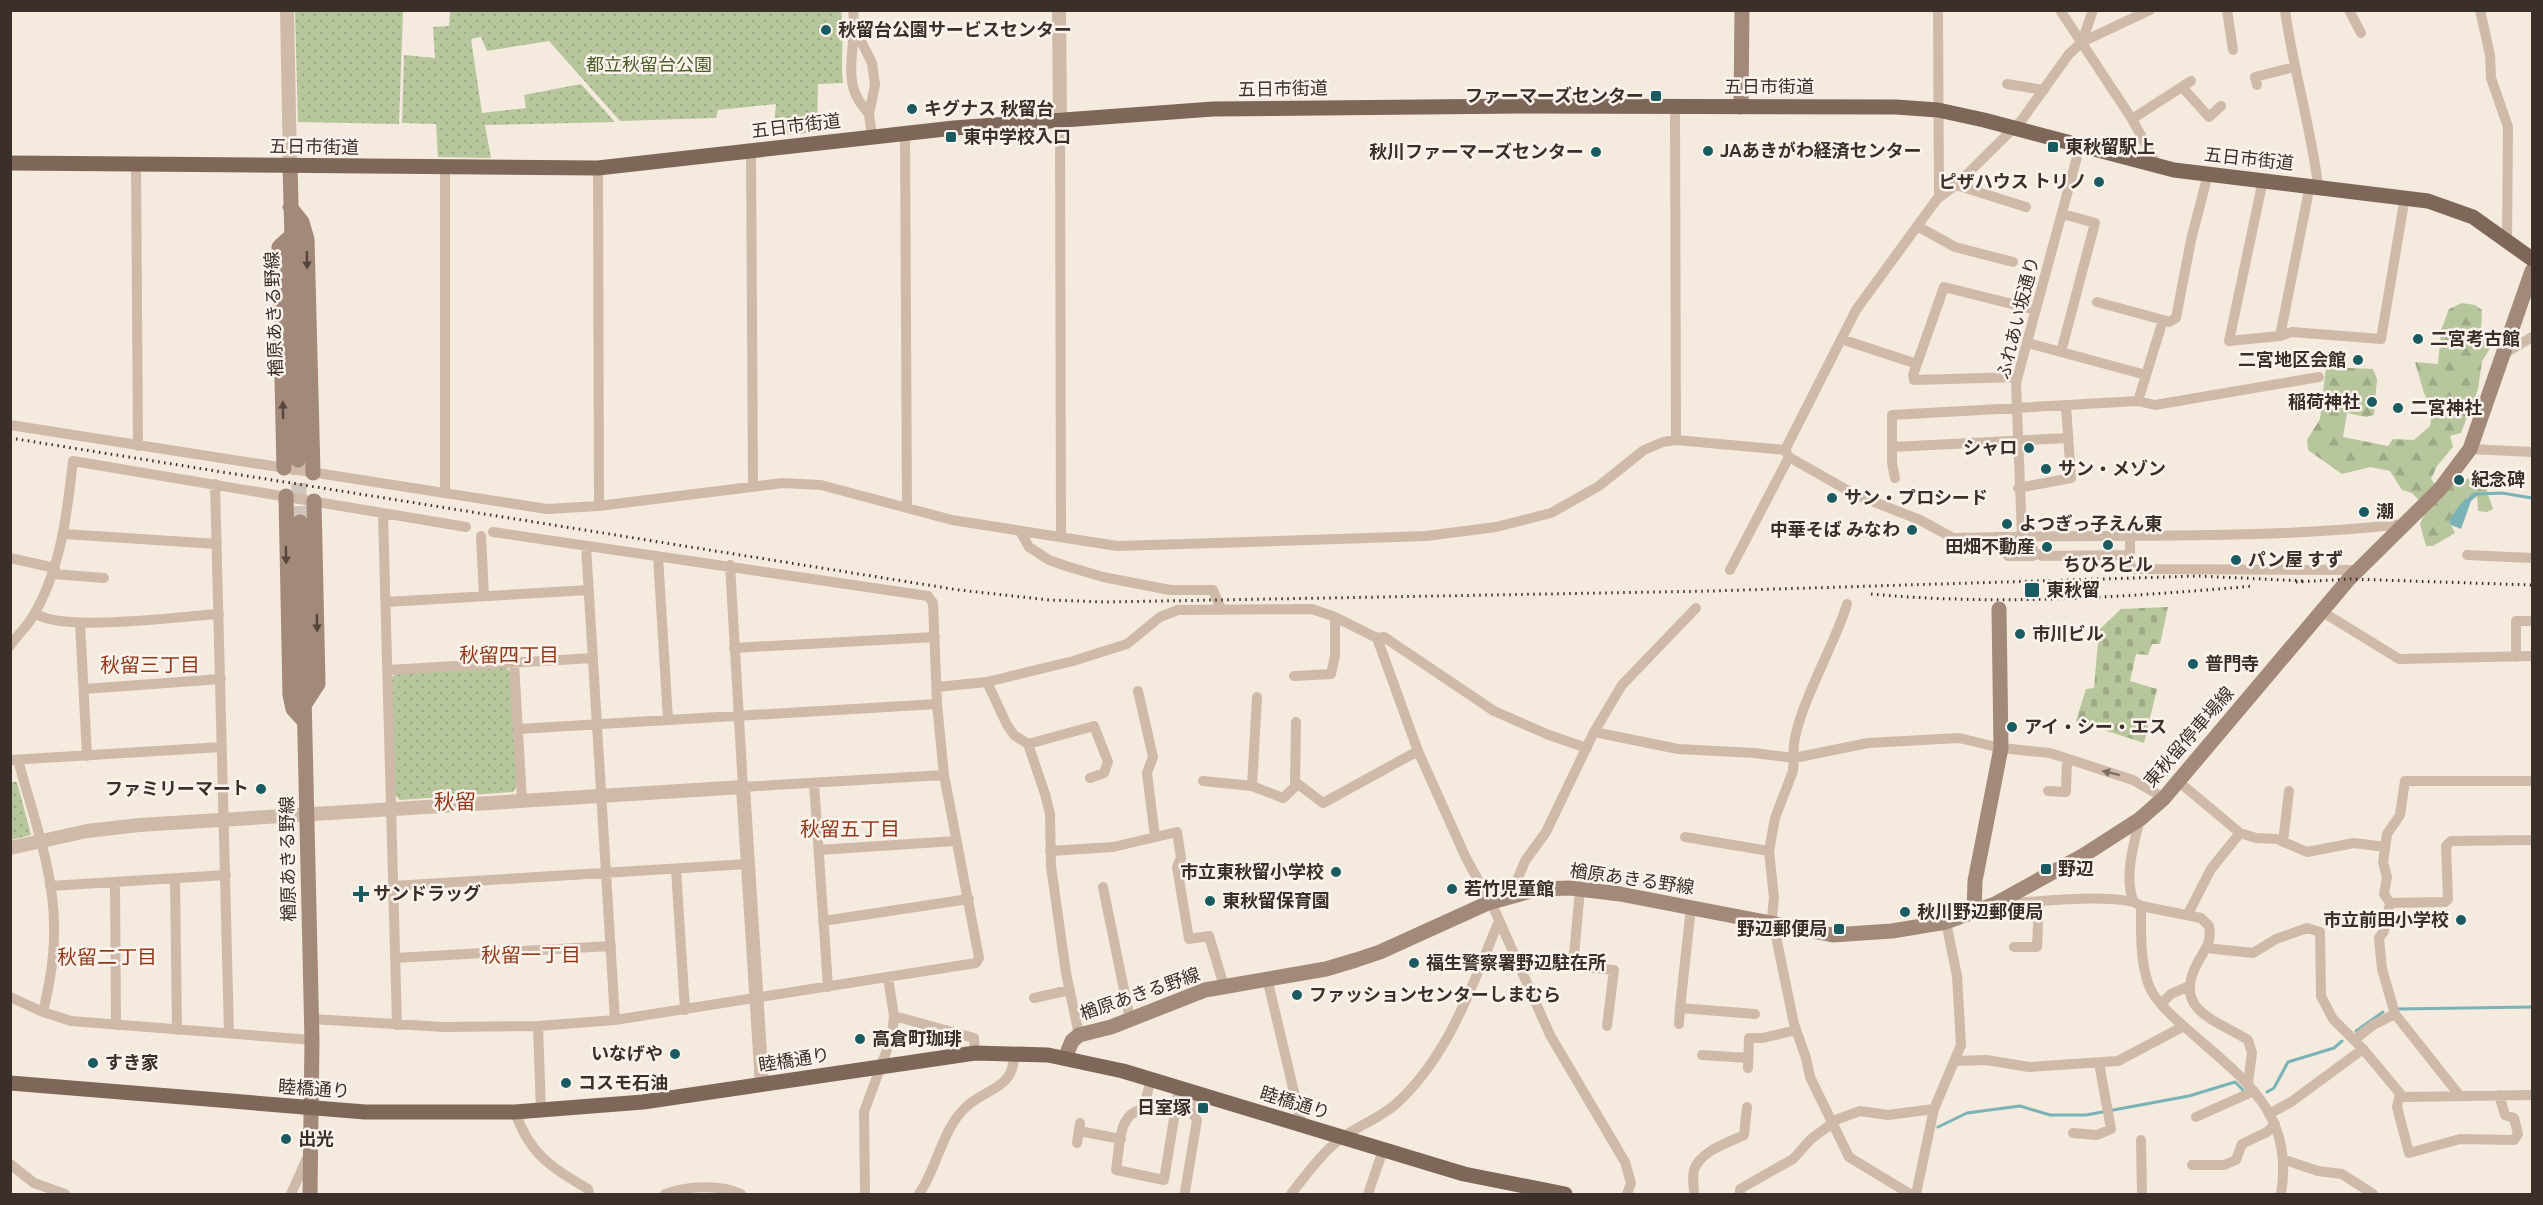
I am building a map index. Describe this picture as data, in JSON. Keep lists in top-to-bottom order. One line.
{"streets":{"main road":["五日市街道","楢原あきる野線","東秋留停車場線","睦橋通り"],"street":["ふれあい坂通り"]},"crossings":[["五日市街道","楢原あきる野線"],["五日市街道","ふれあい坂通り"],["楢原あきる野線","東秋留停車場線"],["楢原あきる野線","睦橋通り"]],"districts":["秋留四丁目","秋留三丁目","秋留","秋留五丁目","秋留一丁目","秋留二丁目"],"parks":["都立秋留台公園"],"places":{"other":["秋留台公園サービスセンター","キグナス 秋留台","JAあきがわ経済センター","秋川ファーマーズセンター","ピザハウス トリノ","二宮考古館","二宮地区会館","稲荷神社","二宮神社","シャロ","サン・メゾン","紀念碑","サン・プロシード","潮","よつぎっ⼦えん東","中華そば みなわ","ちひろビル","田畑不動産","パン屋 すず","市川ビル","普門寺","アイ・シー・エス","ファミリーマート","市立東秋留小学校","若竹児童館","東秋留保育園","秋川野辺郵便局","市立前田小学校","福生警察署野辺駐在所","ファッションセンターしまむら","高倉町珈琲","いなげや","すき家","コスモ石油","出光"],"transit":["ファーマーズセンター","東中学校入口","東秋留駅上","東秋留","野辺","野辺郵便局","日室塚"],"health":["サンドラッグ"]}}
